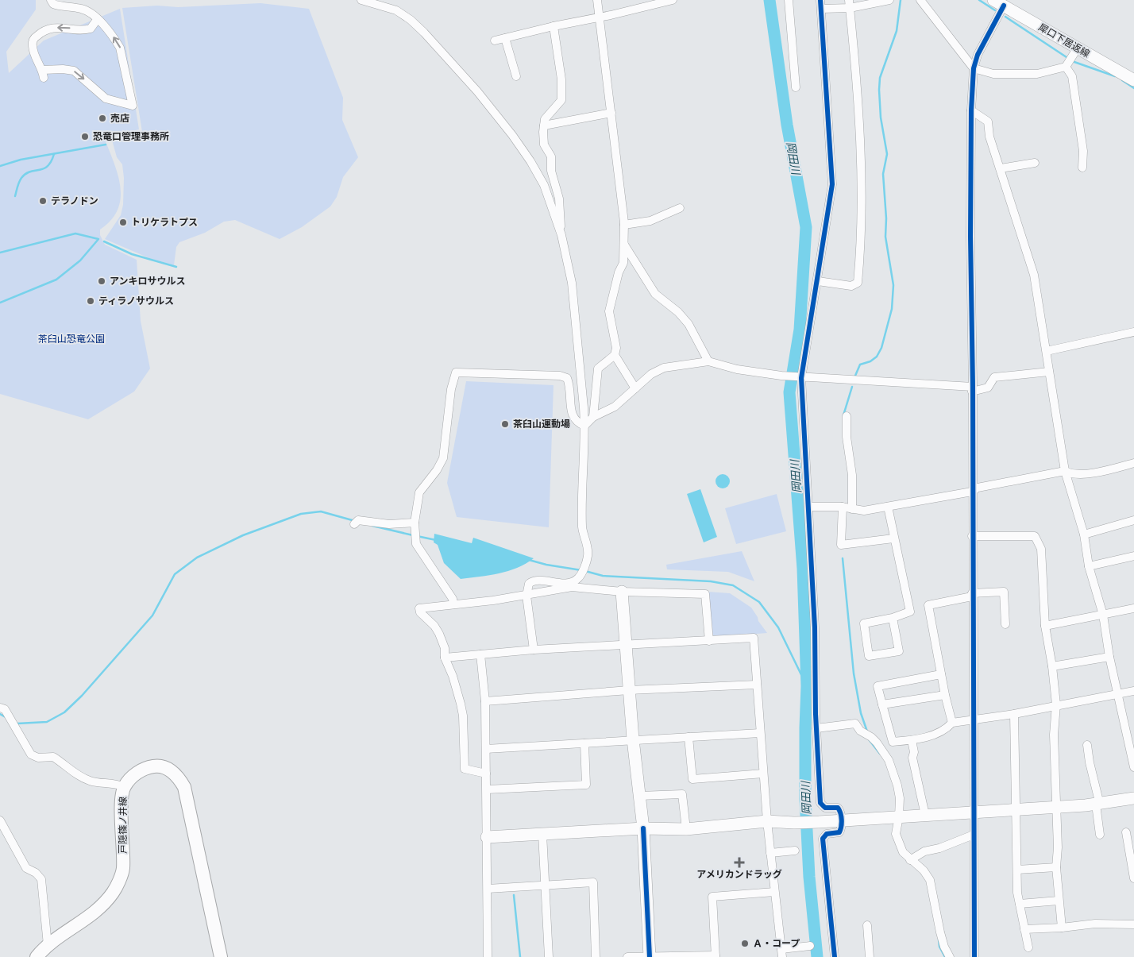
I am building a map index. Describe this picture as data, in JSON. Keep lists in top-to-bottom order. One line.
{"streets":{"main road":["戸隠篠ノ井線"],"street":["犀口下居返線"]},"water":["岡田川"],"parks":["茶臼山恐竜公園"],"places":{"other":["売店","恐竜口管理事務所","テラノドン","トリケラトプス","アンキロサウルス","ティラノサウルス","茶臼山運動場","Ａ・コープ"],"health":["アメリカンドラッグ"]}}
